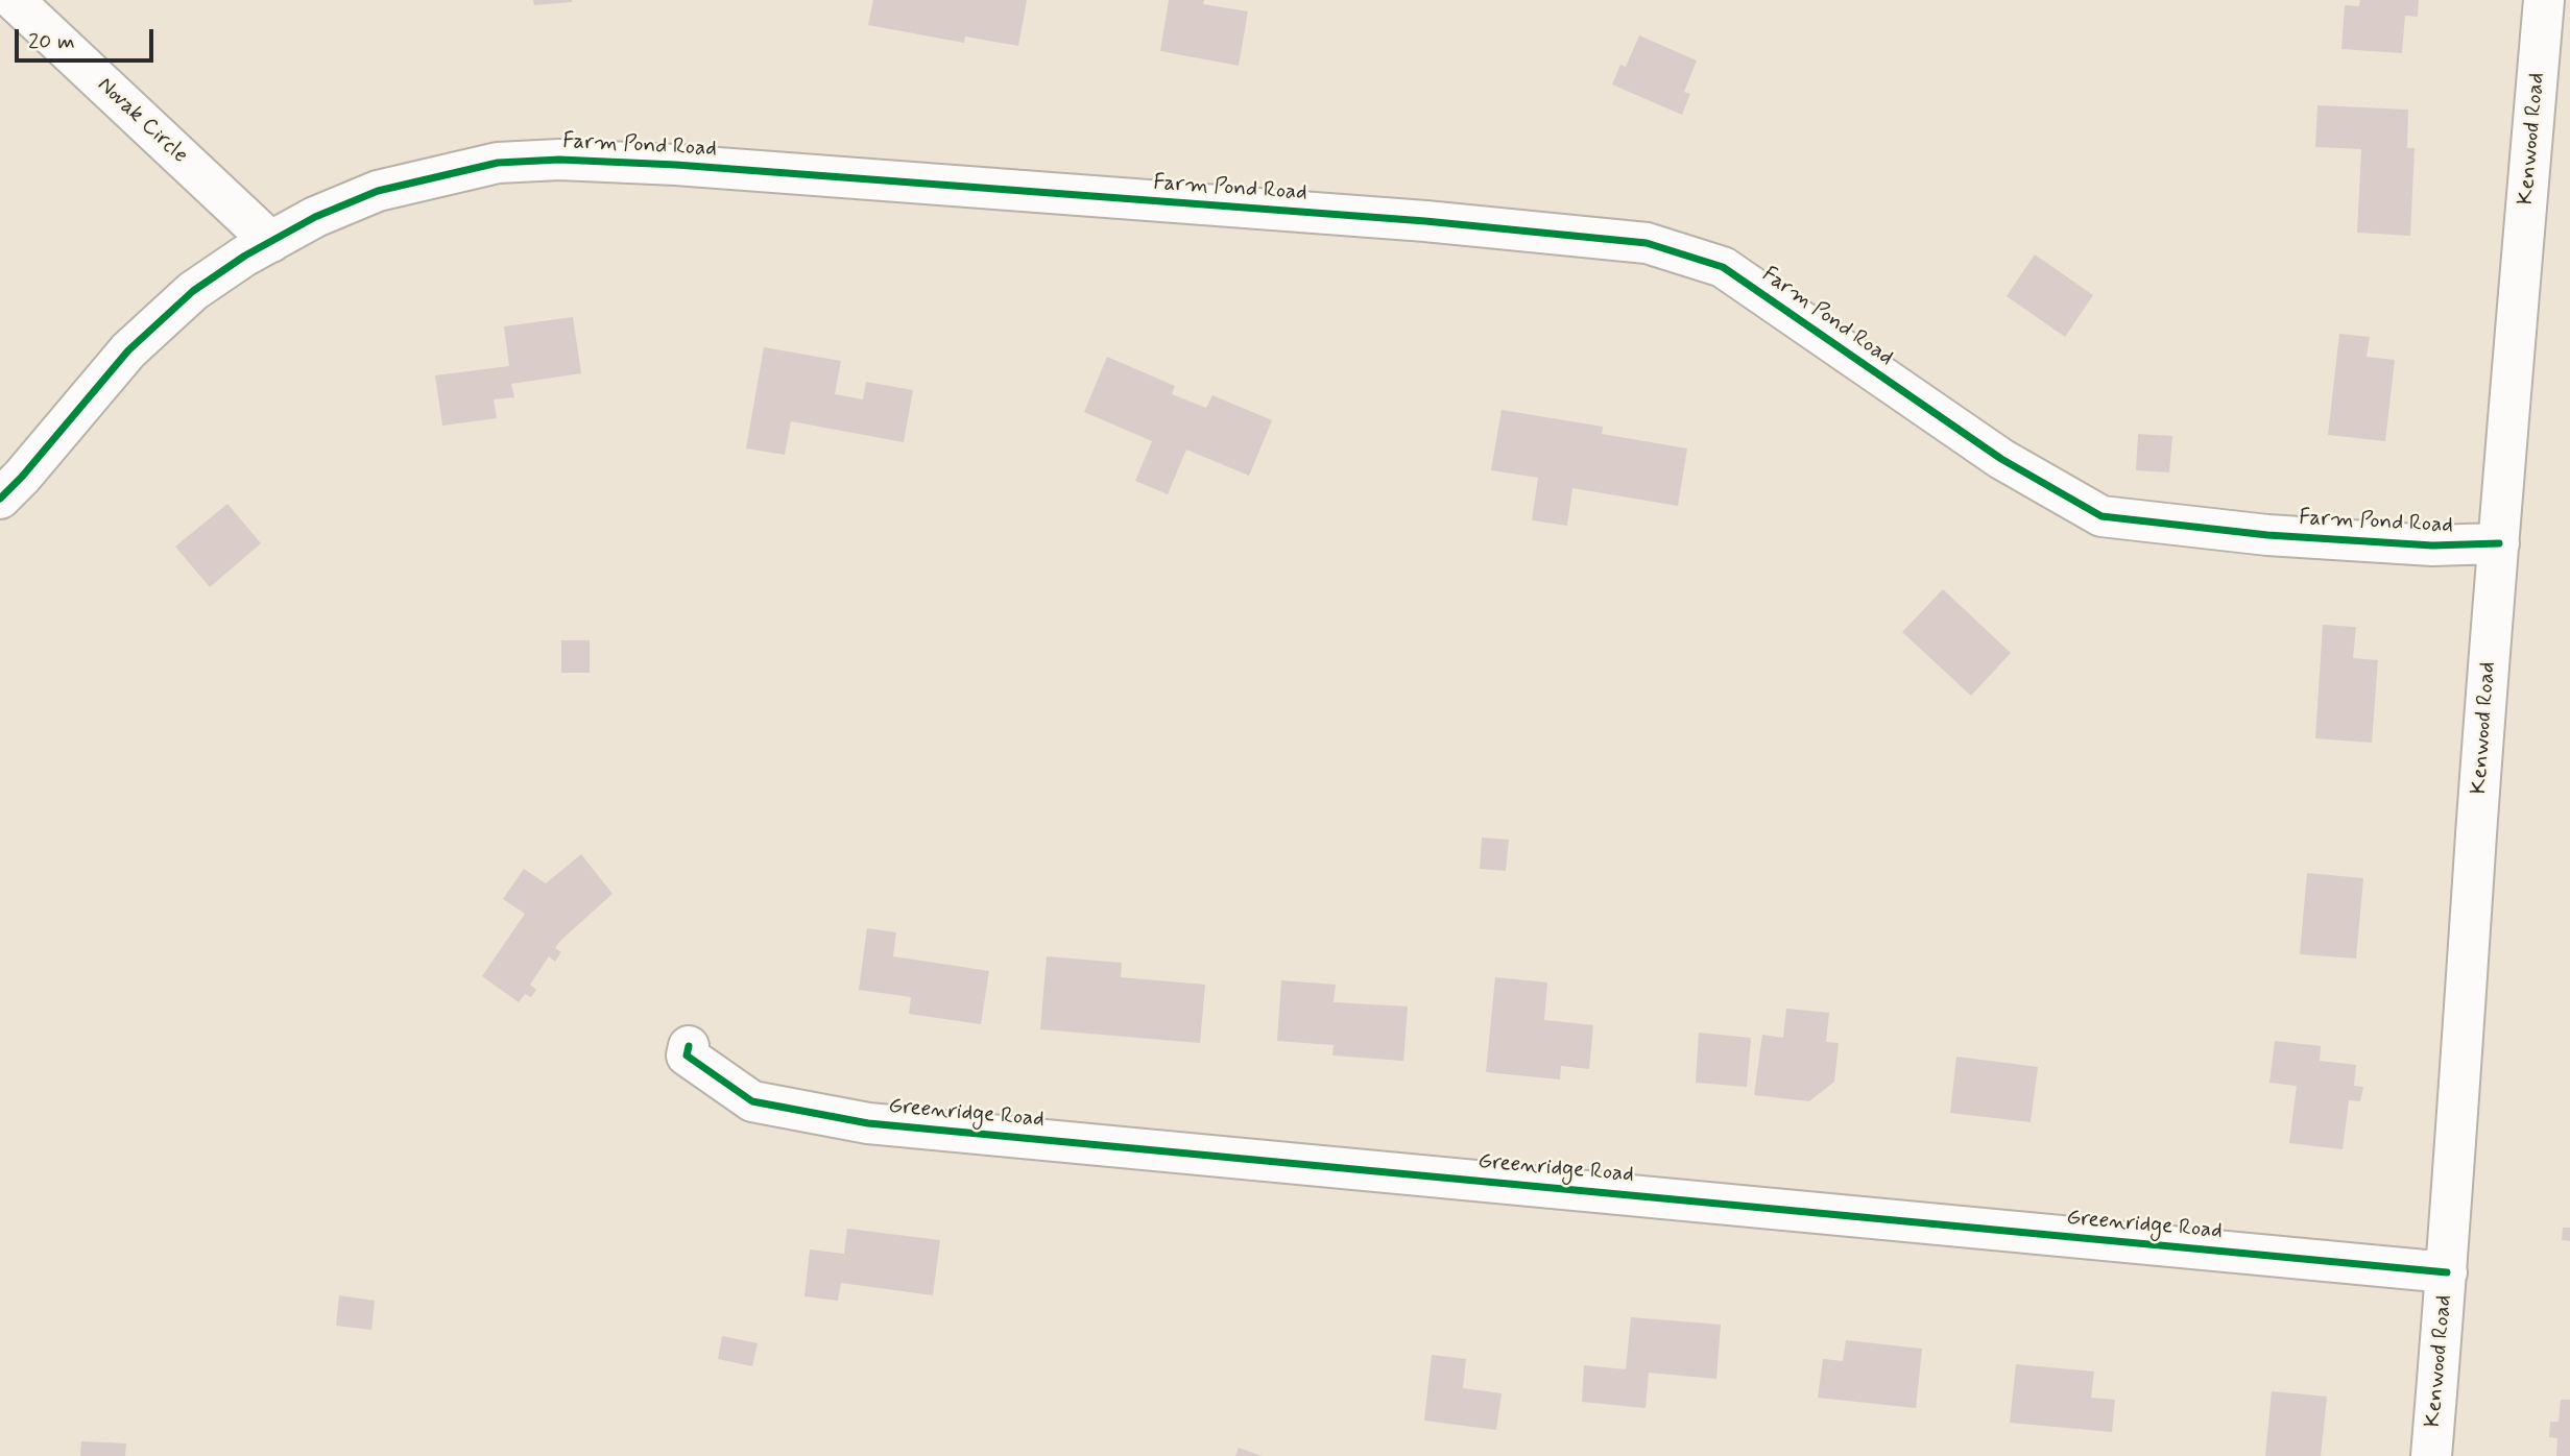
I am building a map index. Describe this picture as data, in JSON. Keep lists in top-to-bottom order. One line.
{"streets":{"street":["Novak Circle","Kenwood Road","Farm Pond Road","Greenridge Road"]},"crossings":[["Novak Circle","Farm Pond Road"],["Kenwood Road","Farm Pond Road"],["Kenwood Road","Greenridge Road"]],"scale_bar":"20 m"}
